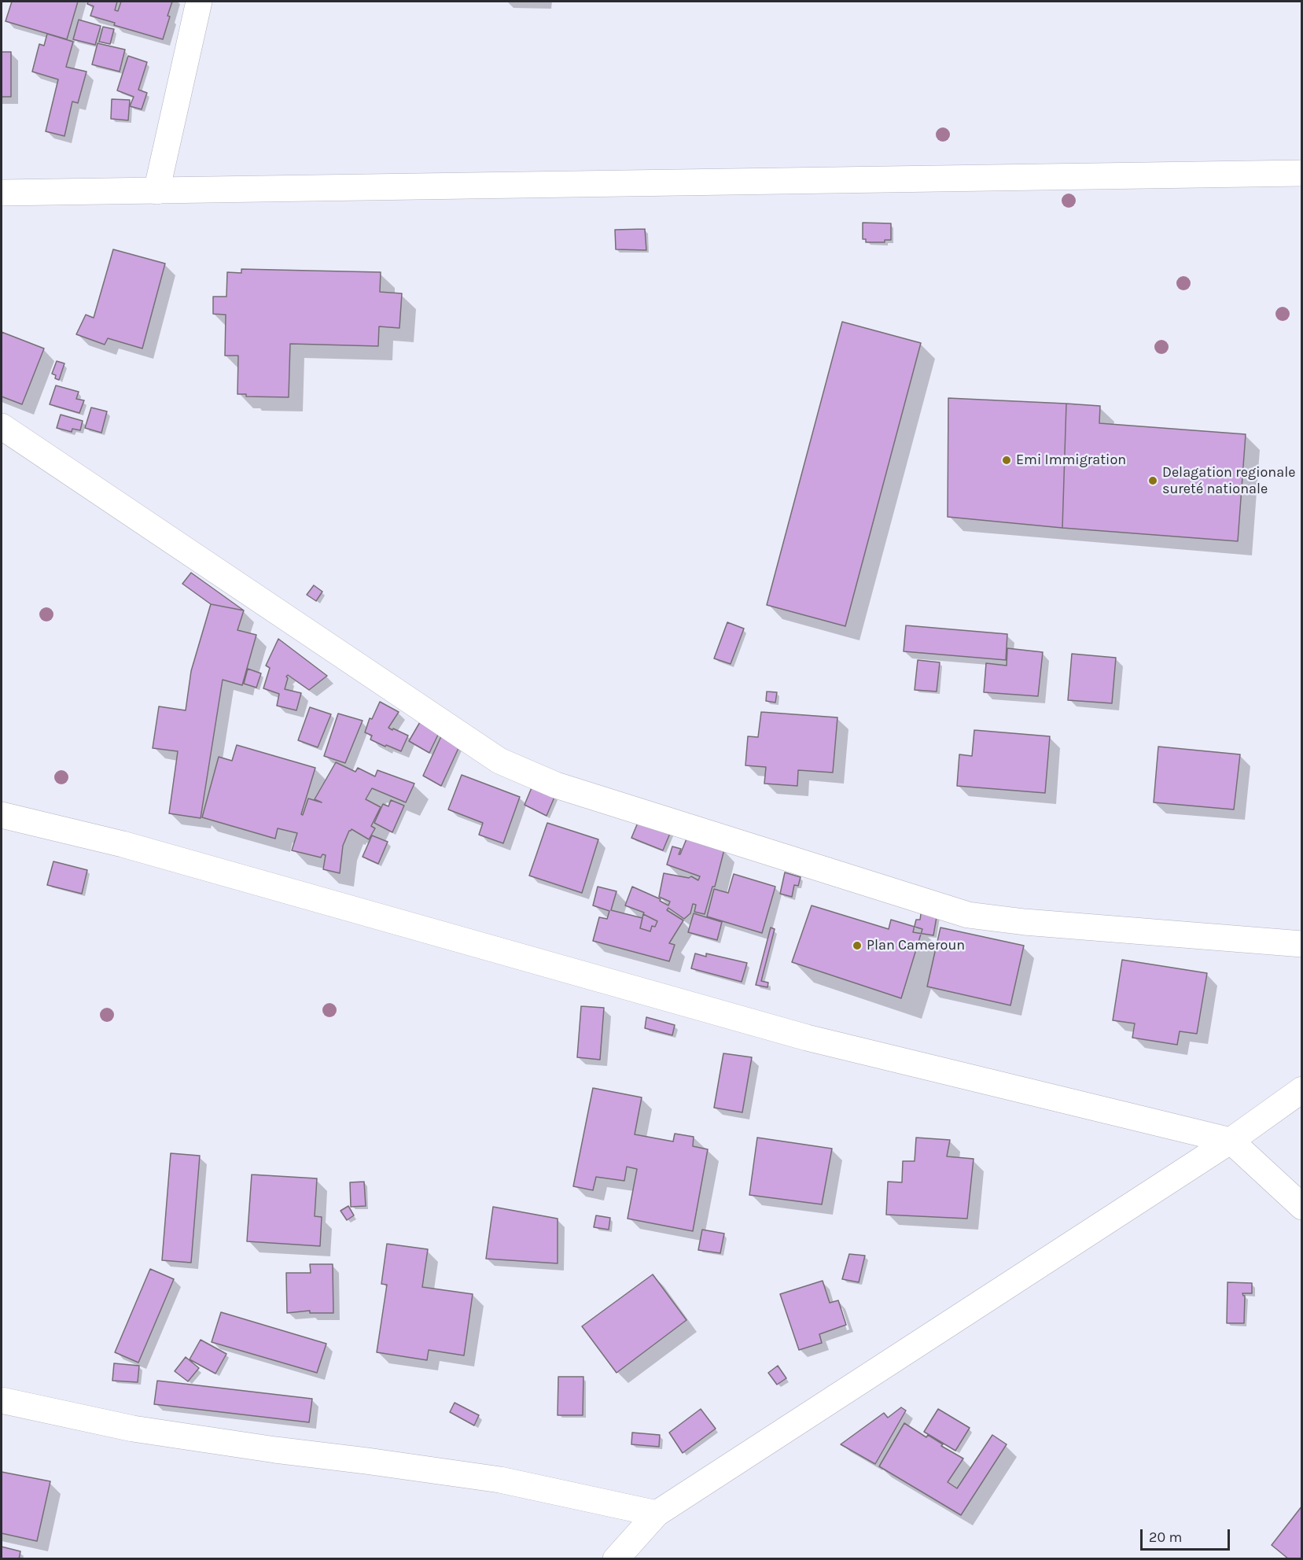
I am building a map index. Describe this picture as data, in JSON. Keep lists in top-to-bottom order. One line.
{"places":["Emi Immigration","Delagation regionale sureté nationale","Plan Cameroun"],"scale_bar":"20 m"}
